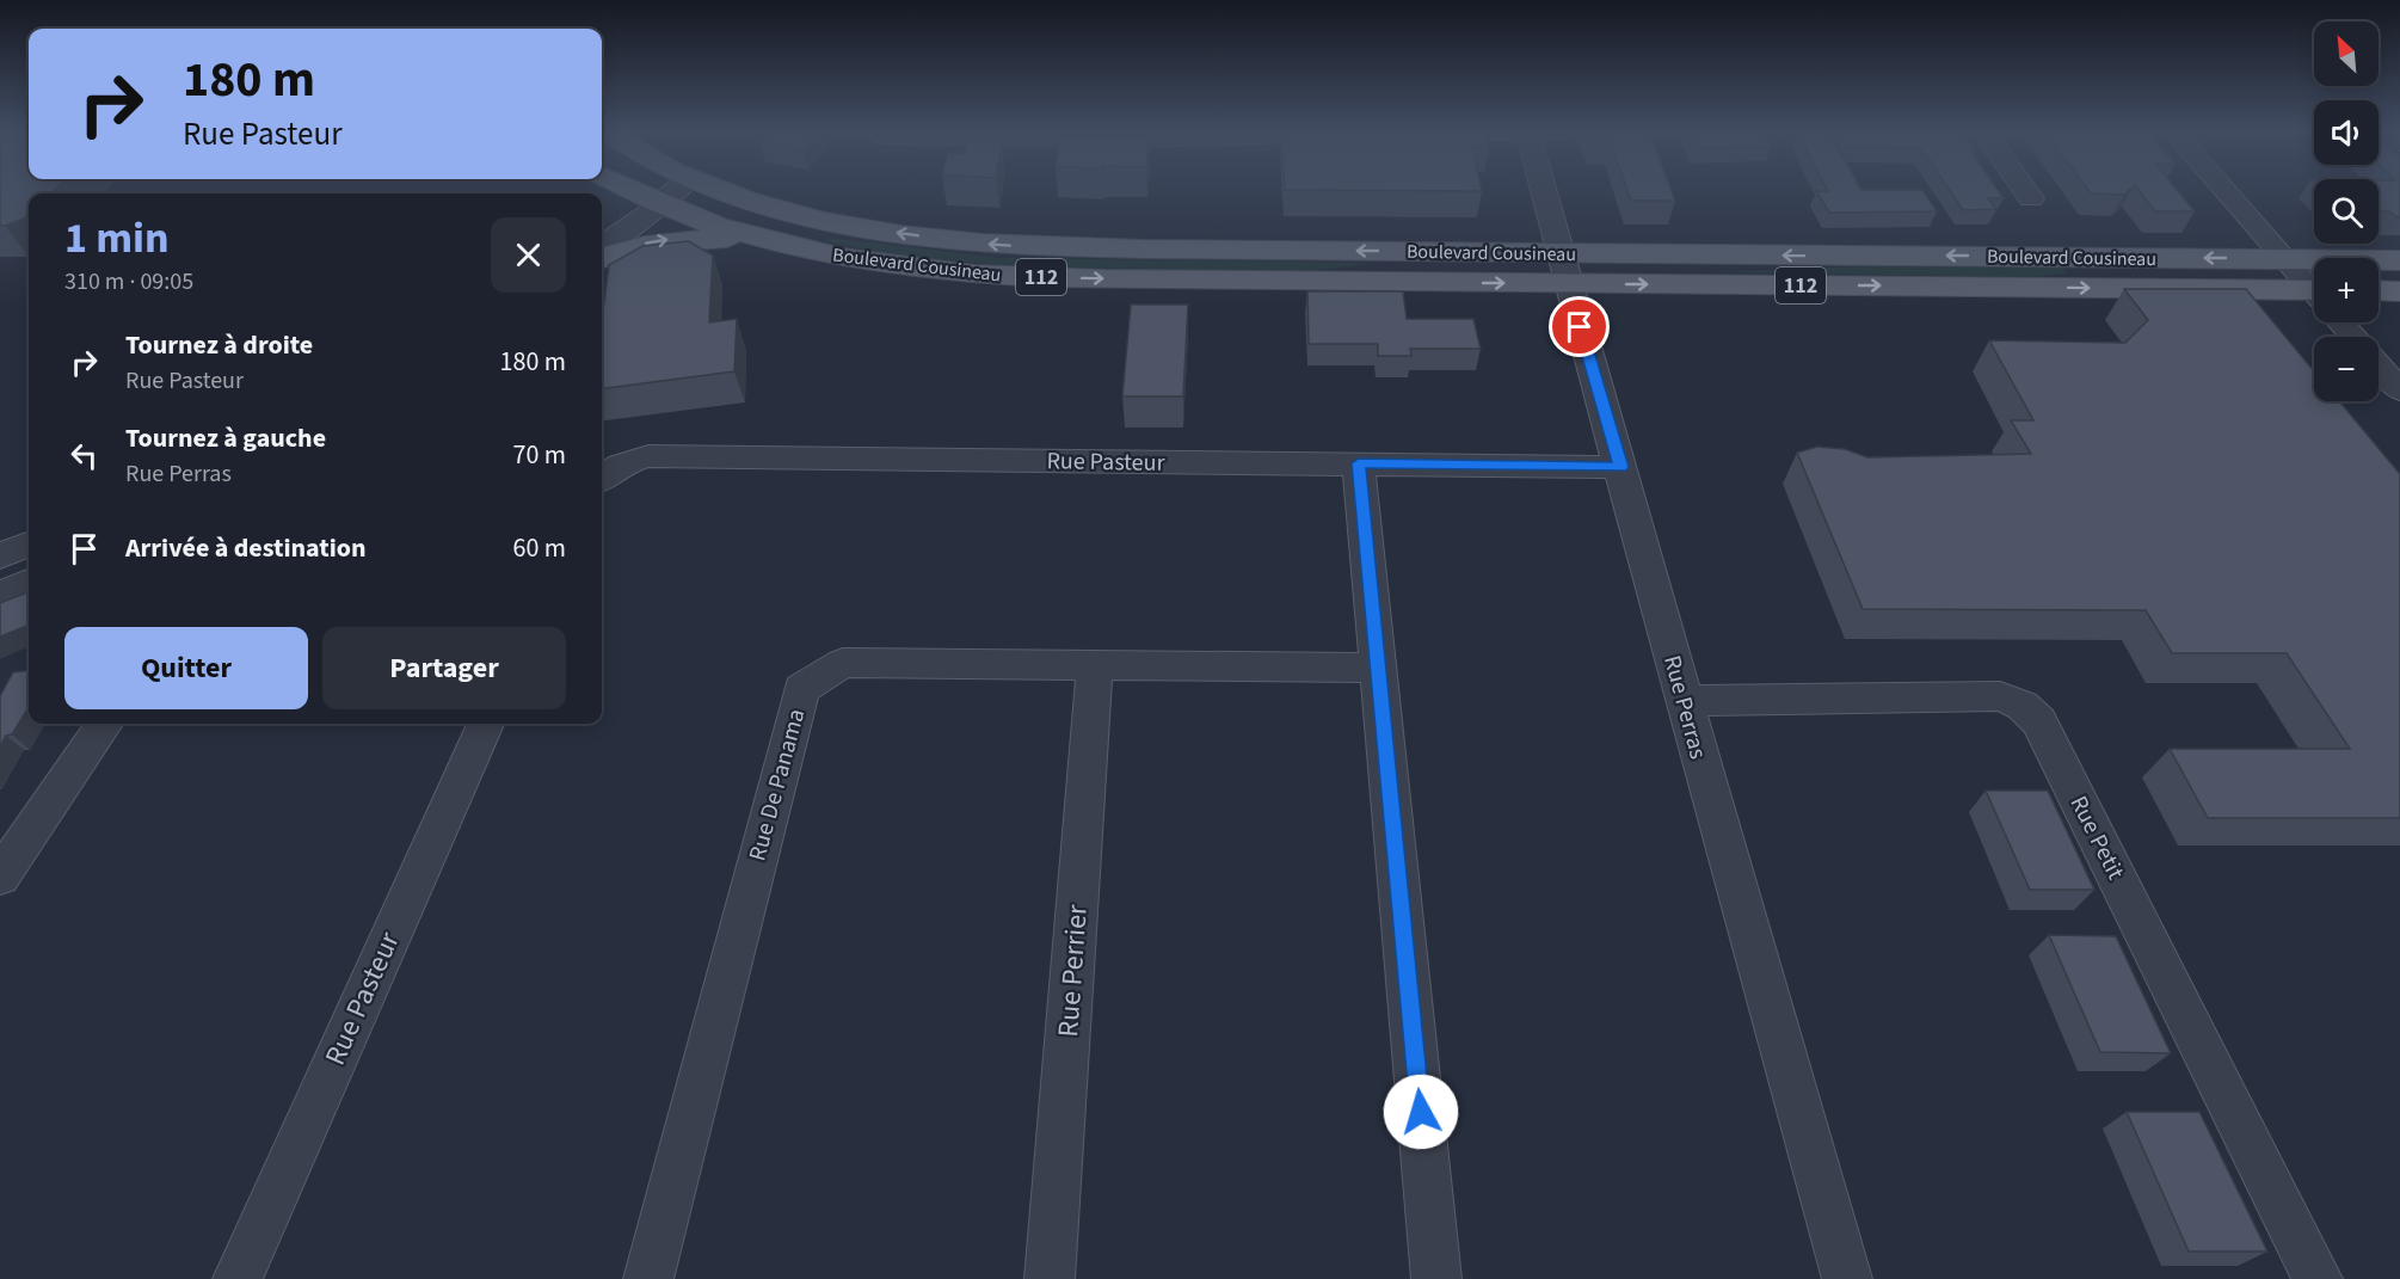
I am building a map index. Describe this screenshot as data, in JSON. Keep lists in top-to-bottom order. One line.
{"streets":{"main road":["Boulevard Cousineau","112"],"street":["Rue Pasteur","Rue Perras","Rue De Panama","Rue Petit","Rue Perrier"]},"crossings":[["Boulevard Cousineau","Rue Perras"],["Rue Pasteur","Rue Perras"],["Rue Perras","Rue Petit"],["Rue De Panama","Rue Perrier"]],"north":"top left","page":{"map_buttons":["+","−"],"turn":["180 m","Rue Pasteur"],"heading":["1 min","310 m · 09:05"],"list":[{"name":"Tournez à droite","note":"Rue Pasteur","value":"180 m"},{"name":"Tournez à gauche","note":"Rue Perras","value":"70 m"},{"name":"Arrivée à destination","value":"60 m"}],"buttons":["Quitter","Partager"]}}
